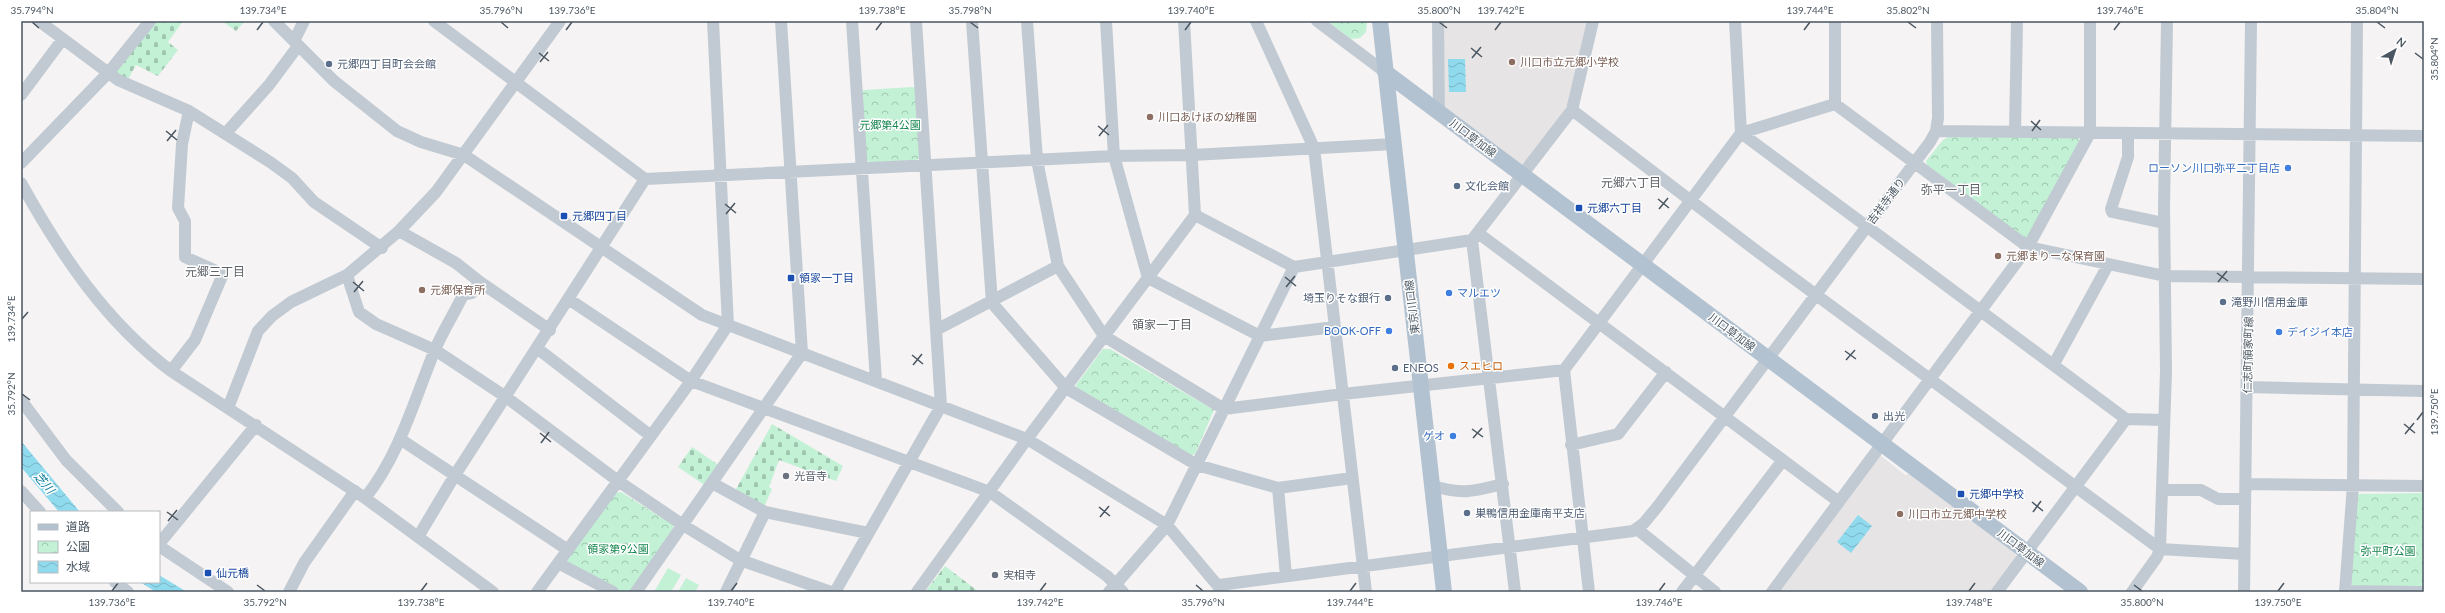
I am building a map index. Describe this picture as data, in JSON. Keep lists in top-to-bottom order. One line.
{"streets":{"main road":["川口草加線","東京川口線"],"street":["吉祥寺通り","仁志町領家町線"]},"crossings":[["川口草加線","吉祥寺通り"],["川口草加線","東京川口線"]],"districts":["元郷六丁目","弥平一丁目","元郷三丁目","領家一丁目"],"water":["芝川"],"parks":["元郷第4公園","領家第9公園","弥平町公園"],"places":{"other":["川口市立元郷小学校","元郷四丁目町会会館","川口あけぼの幼稚園","ローソン川口弥平二丁目店","文化会館","元郷まりーな保育園","元郷保育所","マルエツ","埼玉りそな銀行","滝野川信用金庫","BOOK-OFF","デイジイ本店","スエヒロ","ENEOS","出光","ゲオ","光音寺","巣鴨信用金庫南平支店","川口市立元郷中学校","実相寺"],"transit":["元郷六丁目","元郷四丁目","領家一丁目","元郷中学校","仙元橋"]},"legend":["道路","公園","水域"],"north":"top right","coordinates":["35.794°N","139.734°E","35.796°N","139.736°E","139.738°E","35.798°N","139.740°E","35.800°N","139.742°E","139.744°E","35.802°N","139.746°E","35.804°N","35.792°N","139.750°E","139.748°E"]}
